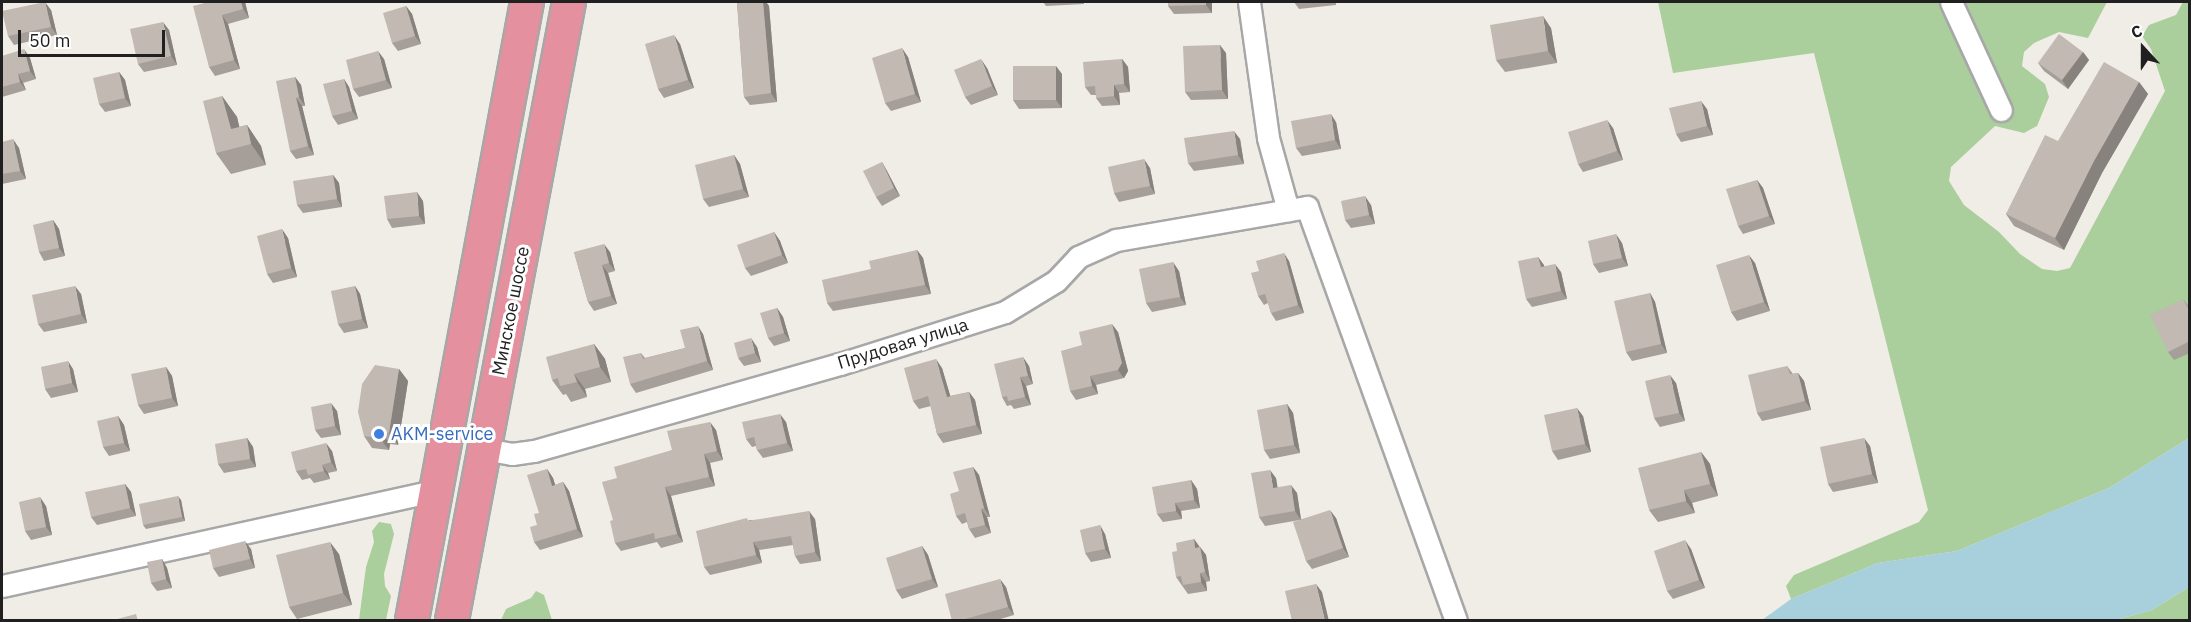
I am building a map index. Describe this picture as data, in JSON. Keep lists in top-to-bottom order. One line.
{"streets":{"highway":["Минское шоссе"],"street":["Прудовая улица"]},"crossings":[["Минское шоссе","Прудовая улица"]],"places":["AKM-service"],"scale_bar":"50 m","north":"top"}
